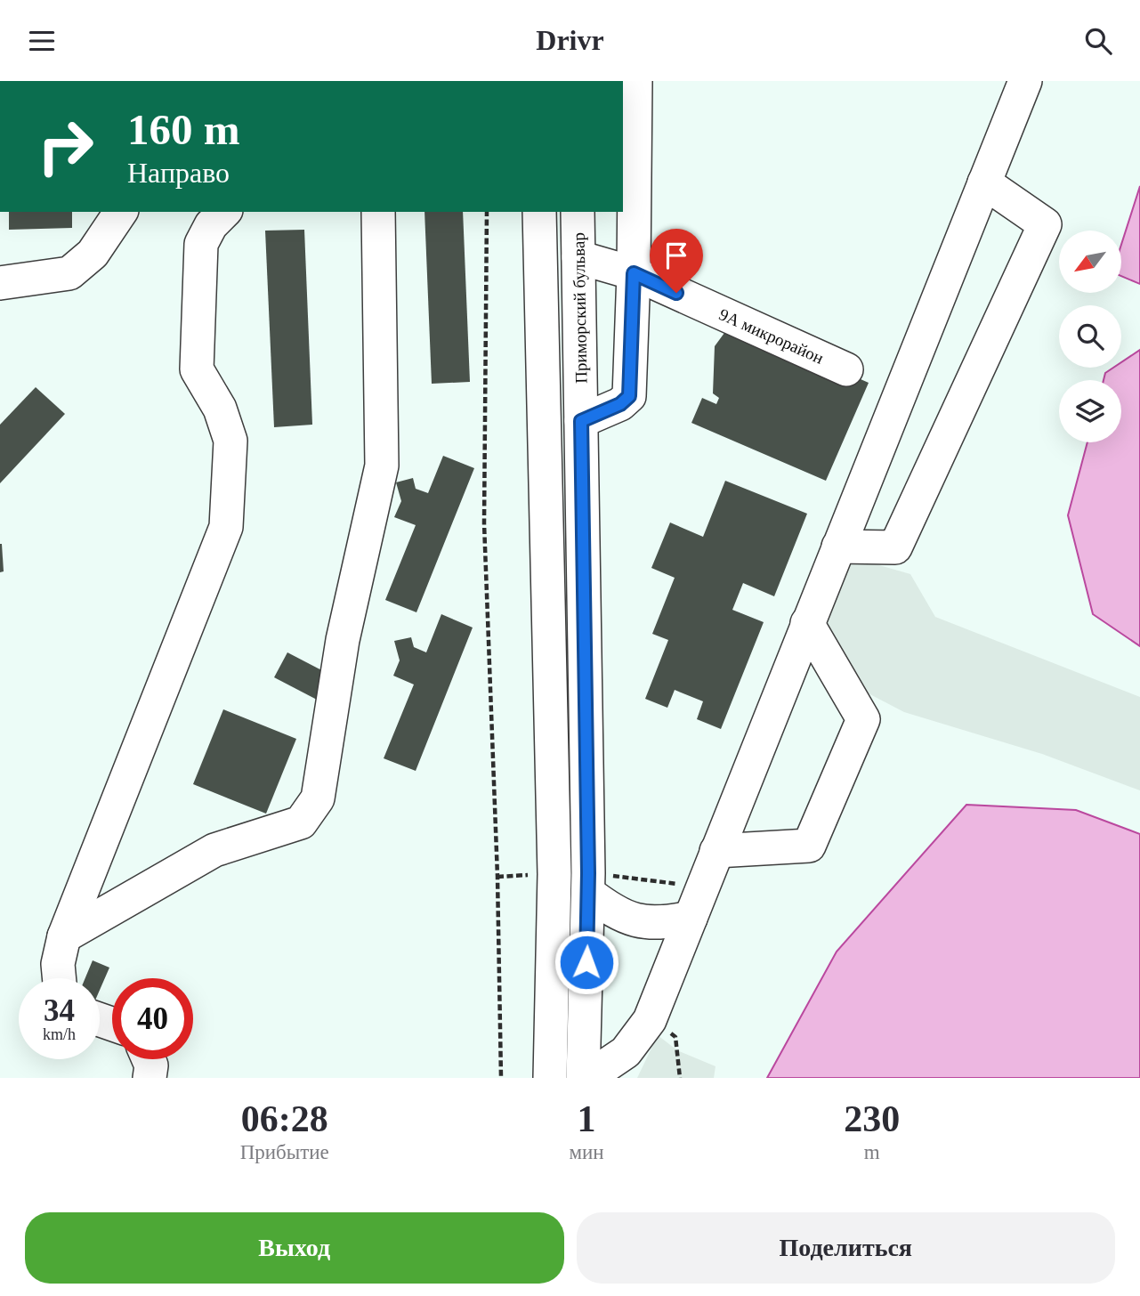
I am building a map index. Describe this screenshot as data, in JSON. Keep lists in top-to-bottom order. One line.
{"streets":{"street":["Приморский бульвар","9А микрорайон"]},"crossings":[["Приморский бульвар","9А микрорайон"]],"north":"bottom left","page":{"header":"Drivr","turn":["160 m","Направо"],"speed":"34 km/h","limit":"40","eta":["06:28","Прибытие","1","мин","230","m"],"buttons":["Выход","Поделиться"]}}
